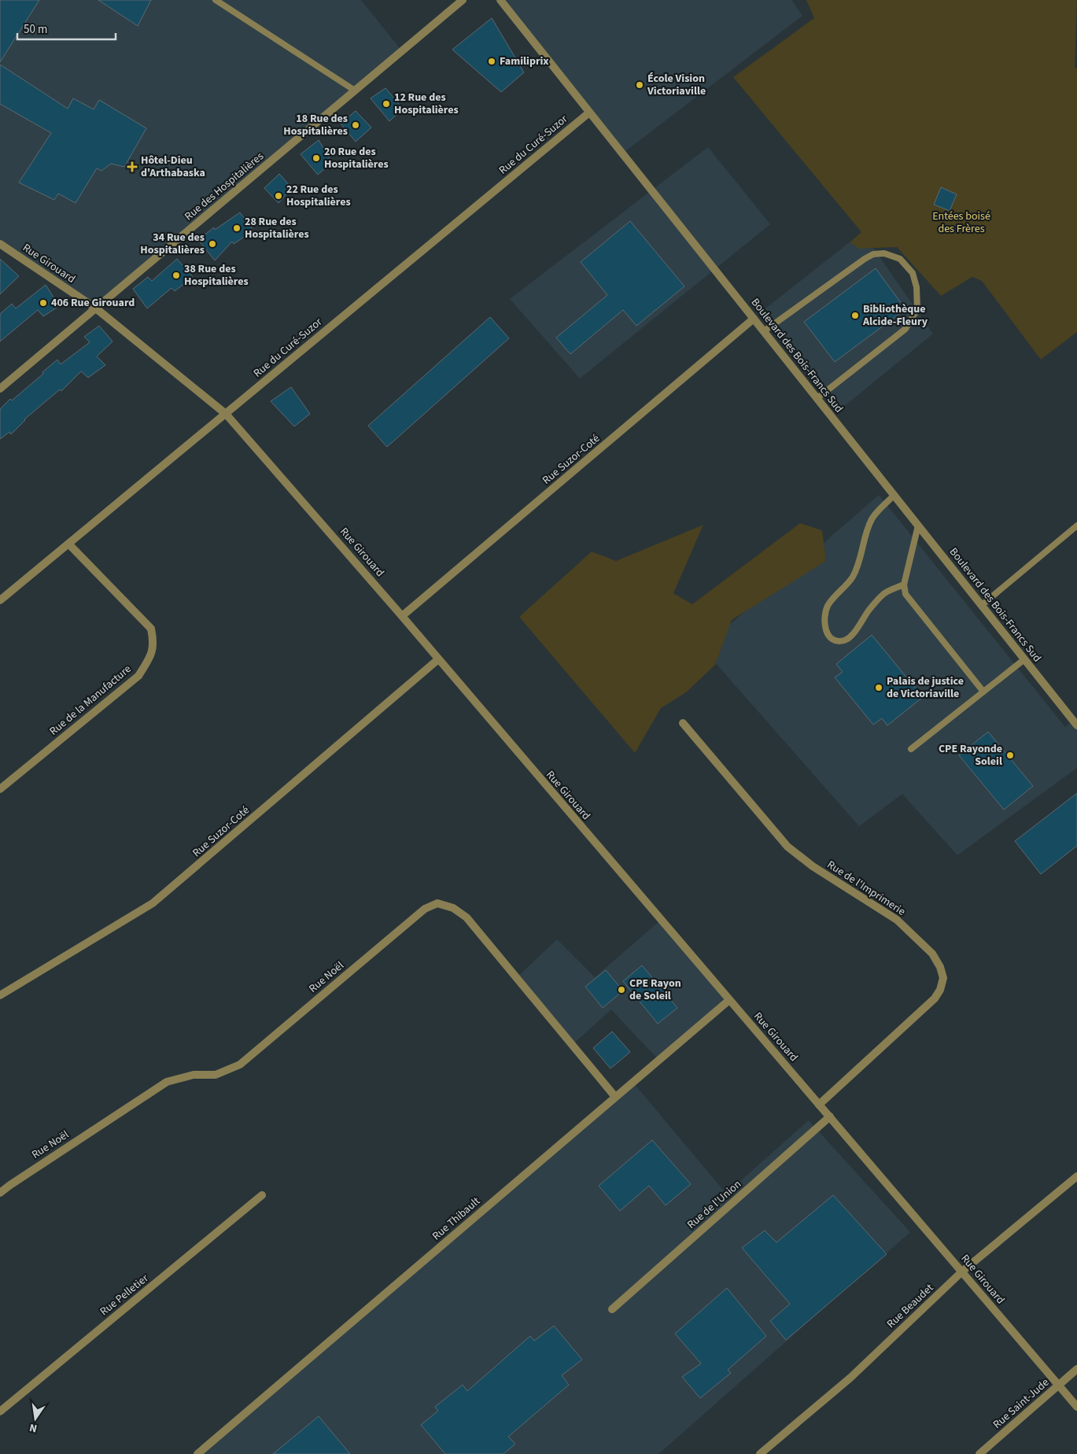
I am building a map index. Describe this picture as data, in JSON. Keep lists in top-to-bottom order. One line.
{"streets":{"street":["Rue du Curé-Suzor","Rue des Hospitalières","Rue Girouard","Boulevard des Bois-Francs Sud","Rue Suzor-Coté","Rue de la Manufacture","Rue de l'Imprimerie","Rue Noël","Rue de l'Union","Rue Thibault","Rue Pelletier","Rue Beaudet","Rue Saint-Jude"]},"crossings":[["Rue du Curé-Suzor","Rue Girouard"],["Rue du Curé-Suzor","Boulevard des Bois-Francs Sud"],["Rue du Curé-Suzor","Rue de la Manufacture"],["Rue des Hospitalières","Rue Girouard"],["Rue Girouard","Rue Suzor-Coté"],["Rue Girouard","Rue de l'Imprimerie"],["Rue Girouard","Rue de l'Union"],["Rue Girouard","Rue Thibault"],["Rue Girouard","Rue Beaudet"],["Rue Girouard","Rue Saint-Jude"],["Boulevard des Bois-Francs Sud","Rue Suzor-Coté"],["Rue Noël","Rue Thibault"]],"parks":["Entées boisé des Frères"],"places":{"other":["Familiprix","École Vision Victoriaville","12 Rue des Hospitalières","18 Rue des Hospitalières","20 Rue des Hospitalières","22 Rue des Hospitalières","28 Rue des Hospitalières","34 Rue des Hospitalières","38 Rue des Hospitalières","406 Rue Girouard","Bibliothèque Alcide-Fleury","Palais de justice de Victoriaville","CPE Rayonde Soleil","CPE Rayon de Soleil"],"health":["Hôtel-Dieu d'Arthabaska"]},"scale_bar":"50 m","north":"bottom"}
